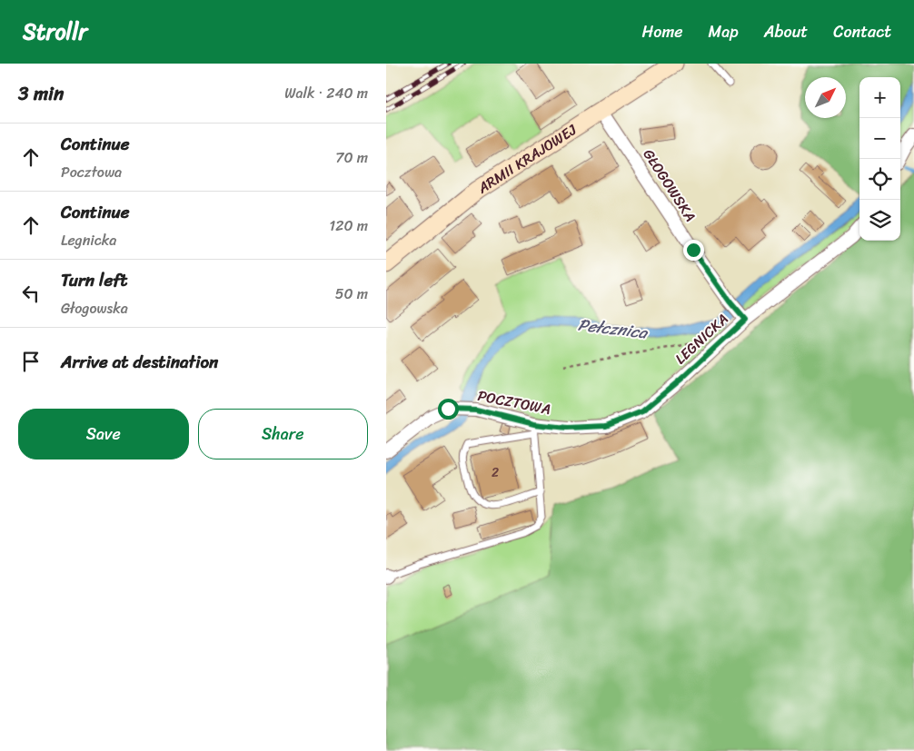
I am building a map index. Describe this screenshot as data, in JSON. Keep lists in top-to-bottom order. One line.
{"streets":{"main road":["ARMII KRAJOWEJ"],"street":["GŁOGOWSKA","LEGNICKA","POCZTOWA"]},"crossings":[["ARMII KRAJOWEJ","GŁOGOWSKA"],["GŁOGOWSKA","LEGNICKA"],["LEGNICKA","POCZTOWA"]],"water":["Pełcznica"],"house_numbers":["2"],"north":"top right","page":{"header":"Strollr","nav":["Home","Map","About","Contact"],"heading":["3 min","Walk · 240 m"],"map_buttons":["+","−"],"list":[["Continue","Pocztowa","70 m"],["Continue","Legnicka","120 m"],["Turn left","Głogowska","50 m"],"Arrive at destination"],"buttons":["Save","Share"]}}
